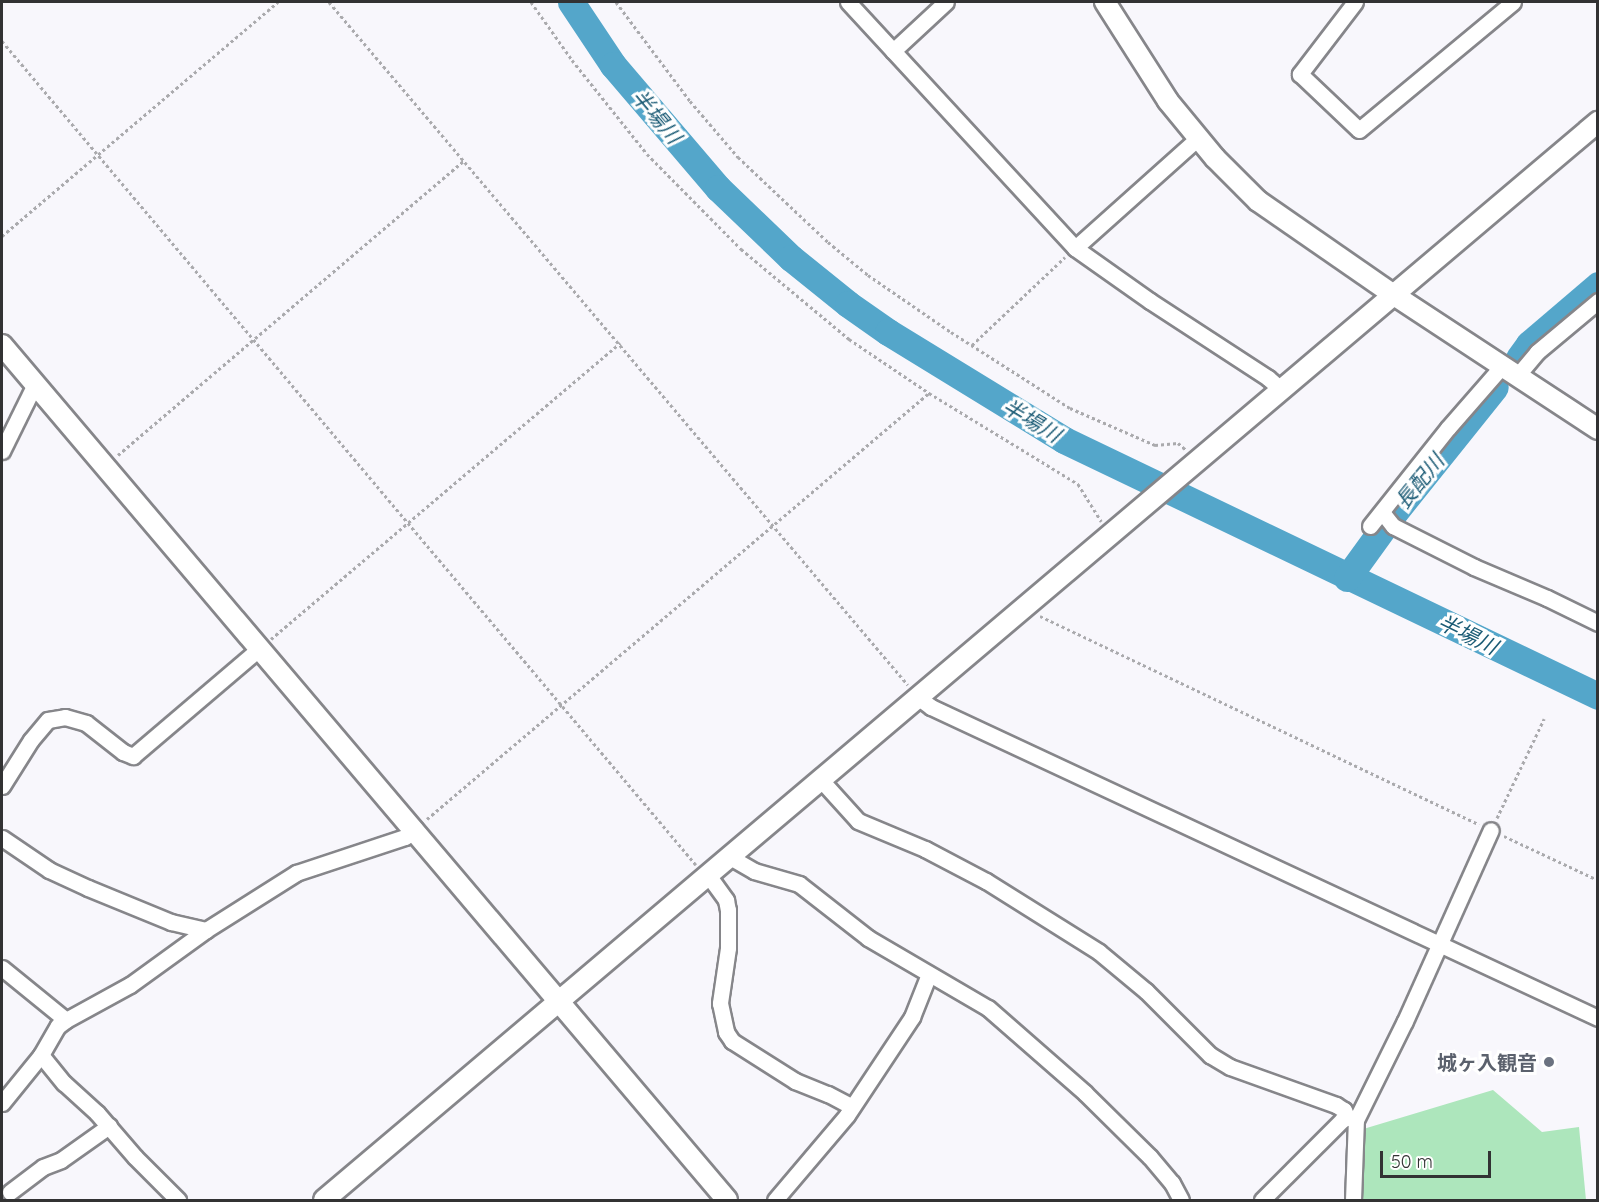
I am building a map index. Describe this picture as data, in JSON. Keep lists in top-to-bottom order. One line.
{"water":["半場川","長配川"],"places":["城ヶ入観音"],"scale_bar":"50 m"}
